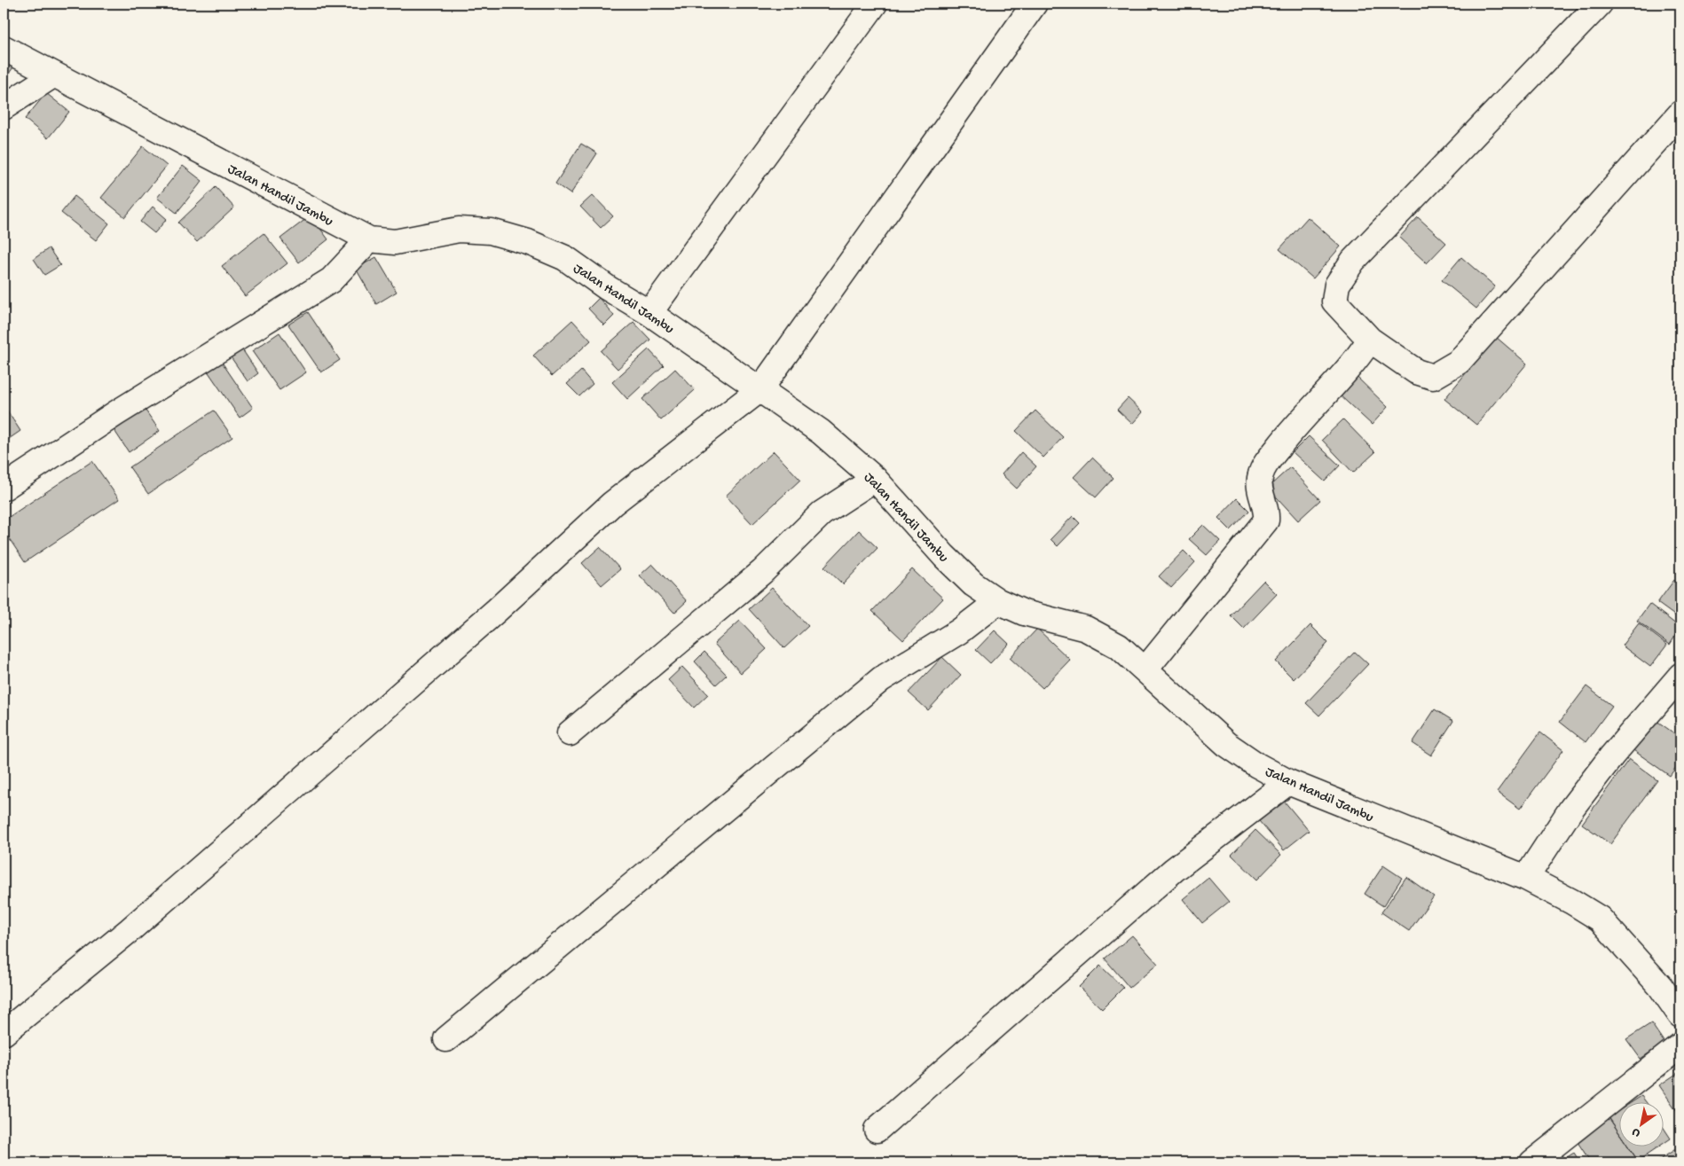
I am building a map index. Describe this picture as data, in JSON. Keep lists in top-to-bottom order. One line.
{"streets":{"street":["Jalan Handil Jambu"]},"north":"bottom left"}
